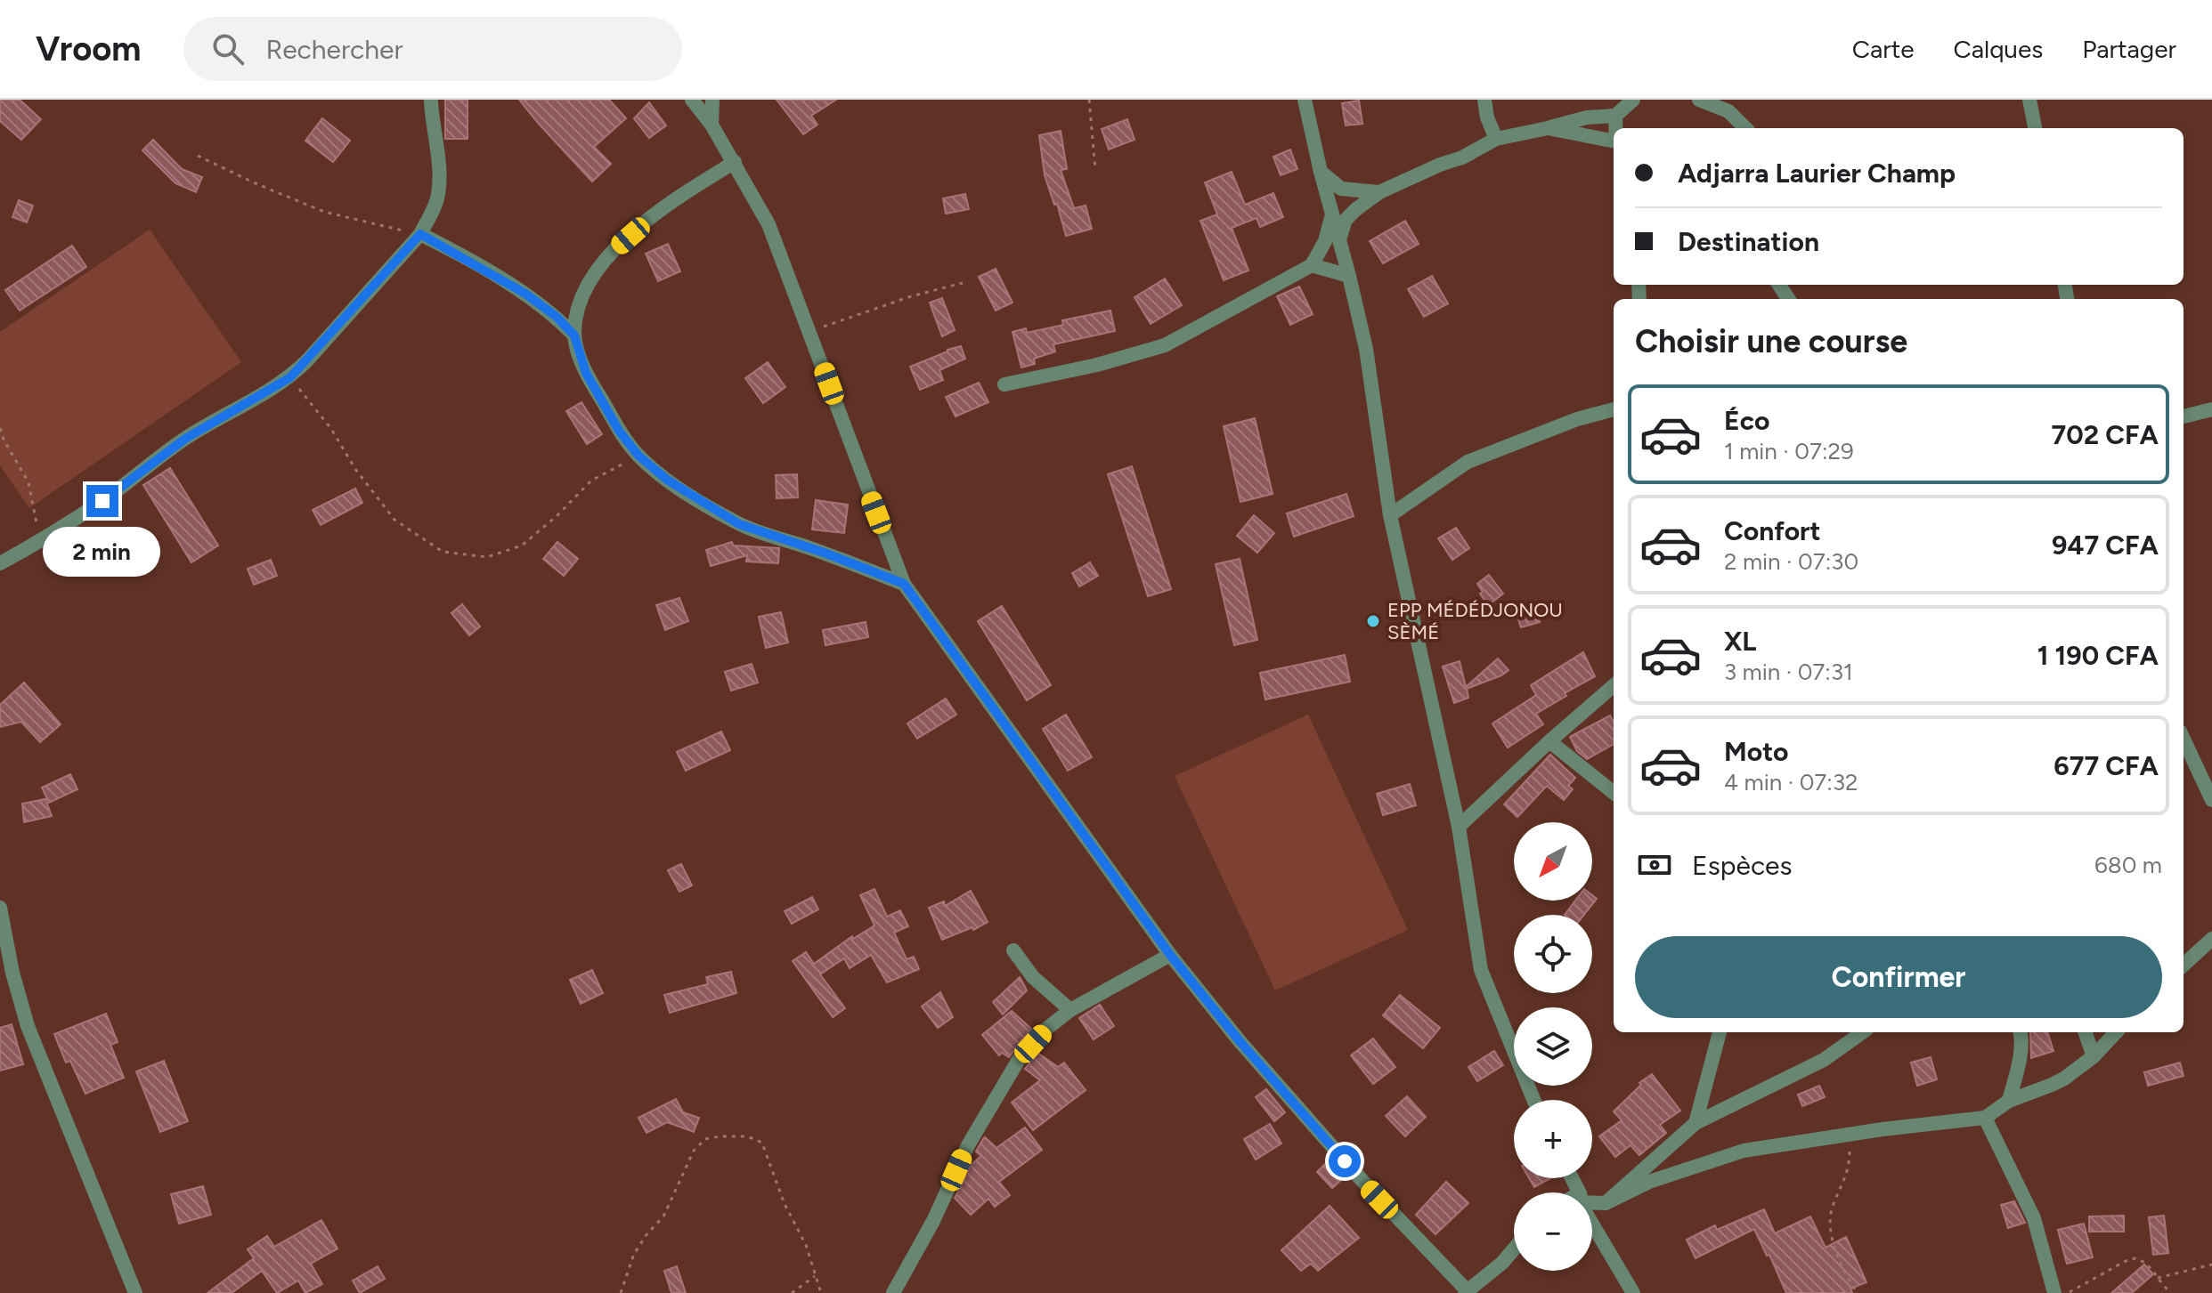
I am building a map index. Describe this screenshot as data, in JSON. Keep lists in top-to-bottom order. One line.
{"places":["EPP MÉDÉDJONOU SÈMÉ"],"north":"bottom left","page":{"header":"Vroom","search":"Rechercher","nav":["Carte","Calques","Partager"],"banner":["Adjarra Laurier Champ","Destination"],"heading":"Choisir une course","list":[{"name":"Éco","note":"1 min · 07:29","value":"702 CFA"},{"name":"Confort","note":"2 min · 07:30","value":"947 CFA"},{"name":"XL","note":"3 min · 07:31","value":"1 190 CFA"},{"name":"Moto","note":"4 min · 07:32","value":"677 CFA"}],"bubble":"2 min","map_buttons":["+","−"],"pay":["Espèces","680 m"],"buttons":"Confirmer"}}
